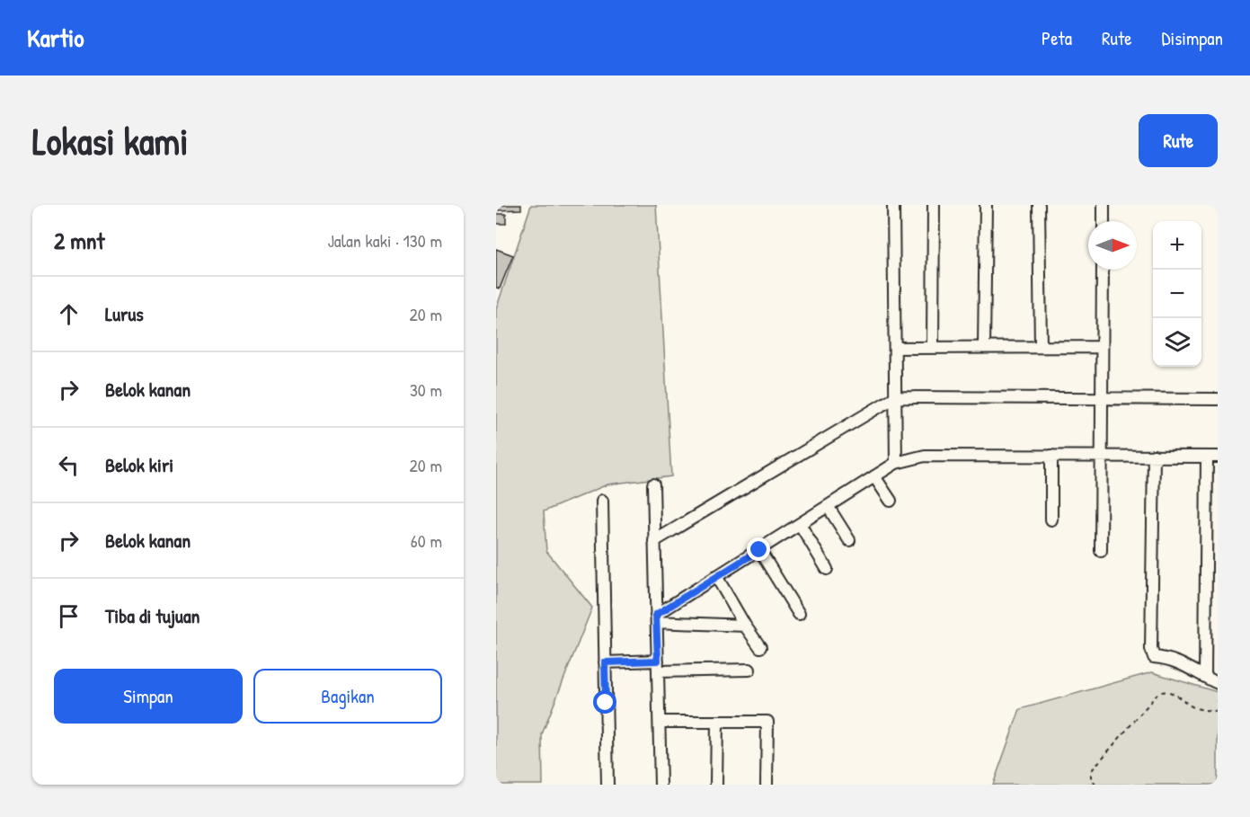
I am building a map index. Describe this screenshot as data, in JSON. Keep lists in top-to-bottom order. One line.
{"north":"right","page":{"header":"Kartio","nav":["Peta","Rute","Disimpan"],"buttons":["Rute",["Simpan","Bagikan"]],"title":"Lokasi kami","heading":["2 mnt","Jalan kaki · 130 m"],"map_buttons":["+","−"],"list":[["Lurus","20 m"],["Belok kanan","30 m"],["Belok kiri","20 m"],["Belok kanan","60 m"],"Tiba di tujuan"]}}
